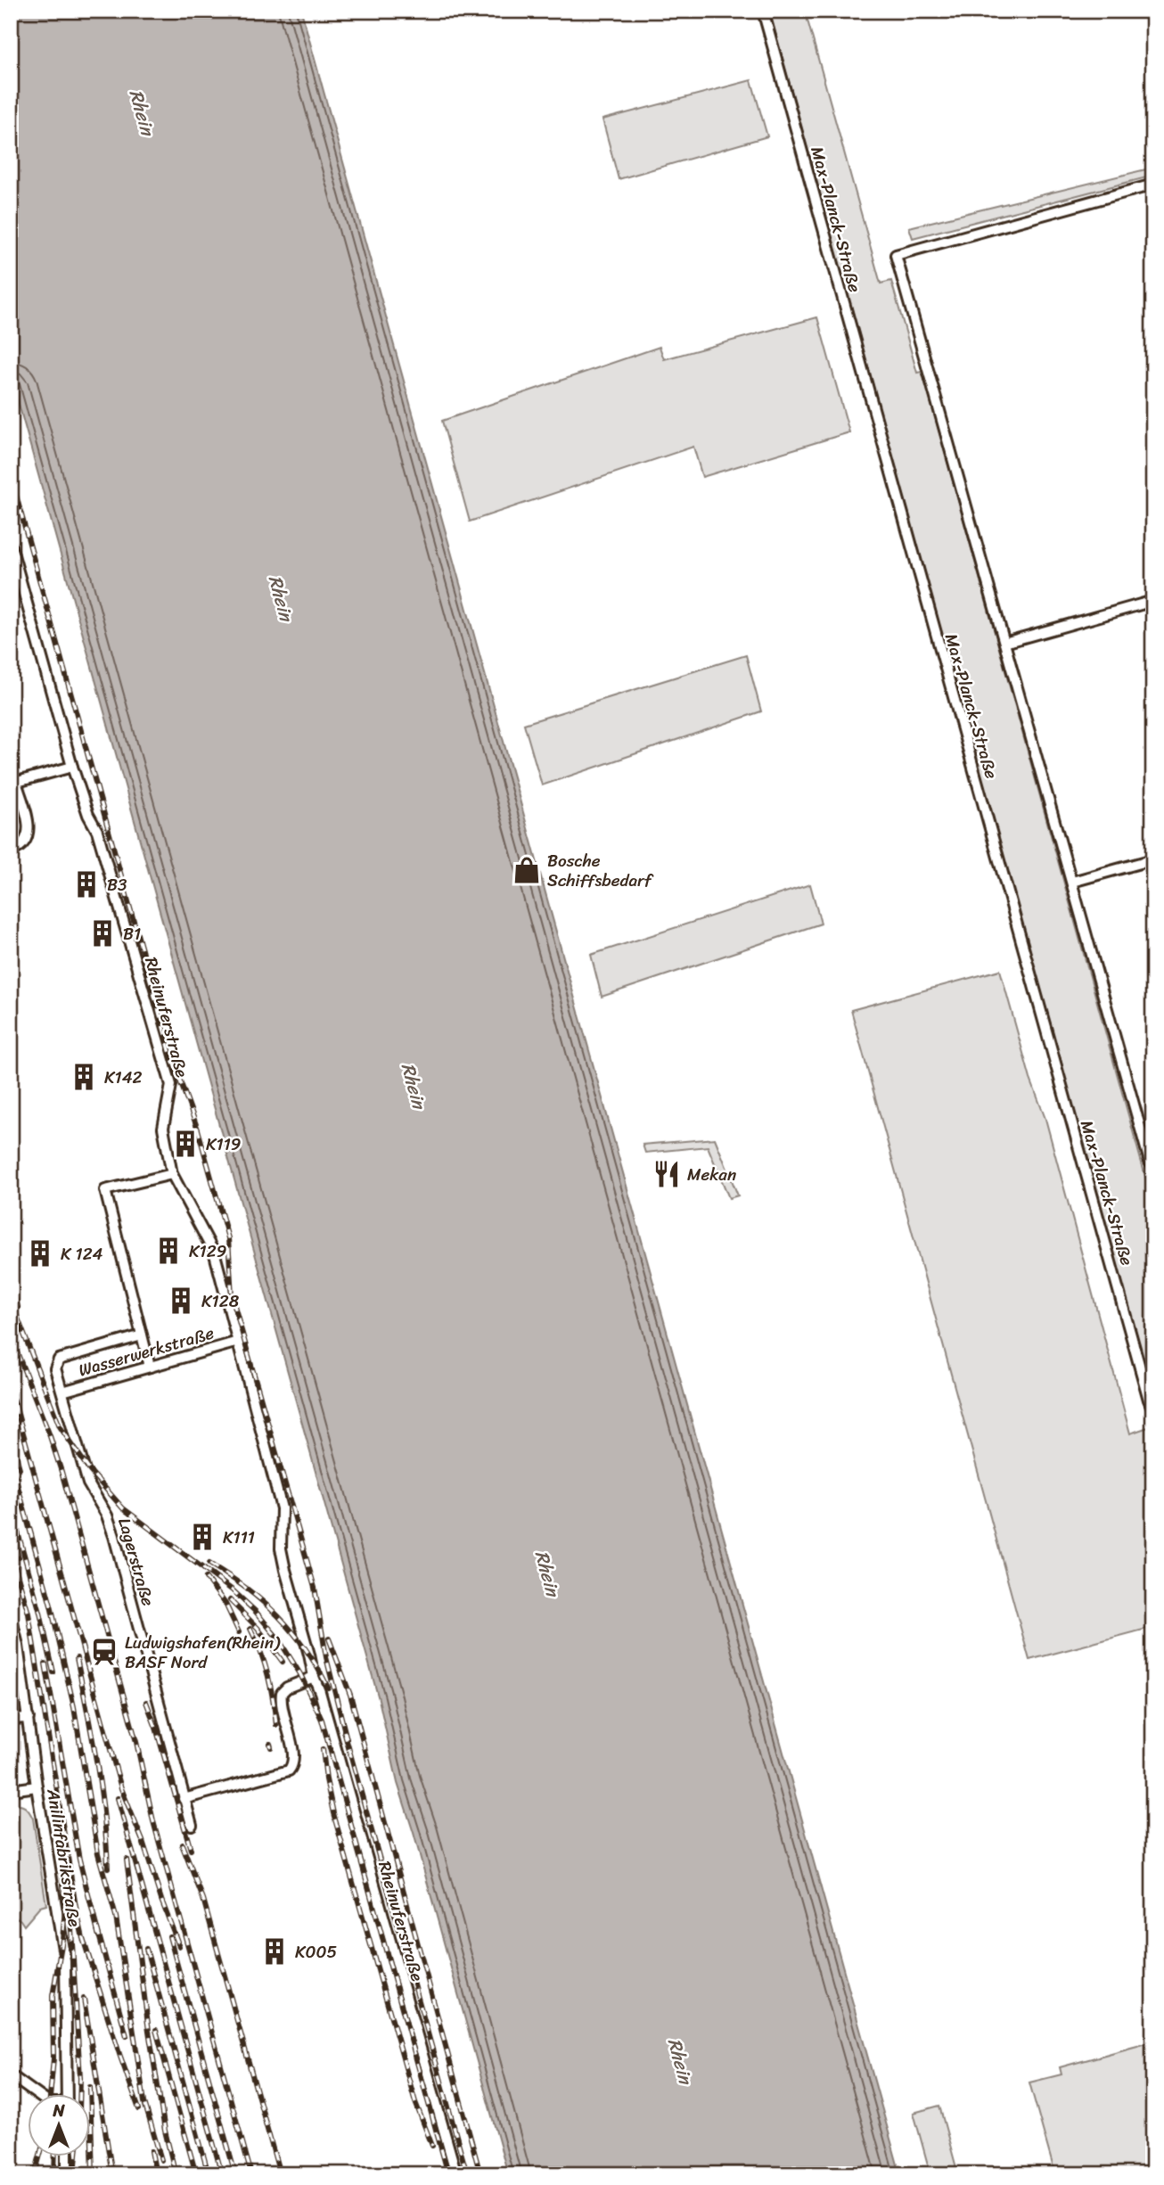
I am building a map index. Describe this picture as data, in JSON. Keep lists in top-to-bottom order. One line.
{"streets":{"street":["Max-Planck-Straße","Rheinuferstraße","Wasserwerkstraße","Lagerstraße","Anilinfabrikstraße"]},"crossings":[["Rheinuferstraße","Wasserwerkstraße"],["Wasserwerkstraße","Lagerstraße"]],"water":["Rhein"],"places":{"shop":["Bosche Schiffsbedarf"],"building":["B3","B1","K142","K119","K129","K 124","K128","K111","K005"],"restaurant":["Mekan"],"station":["Ludwigshafen(Rhein) BASF Nord"]},"north":"top"}
